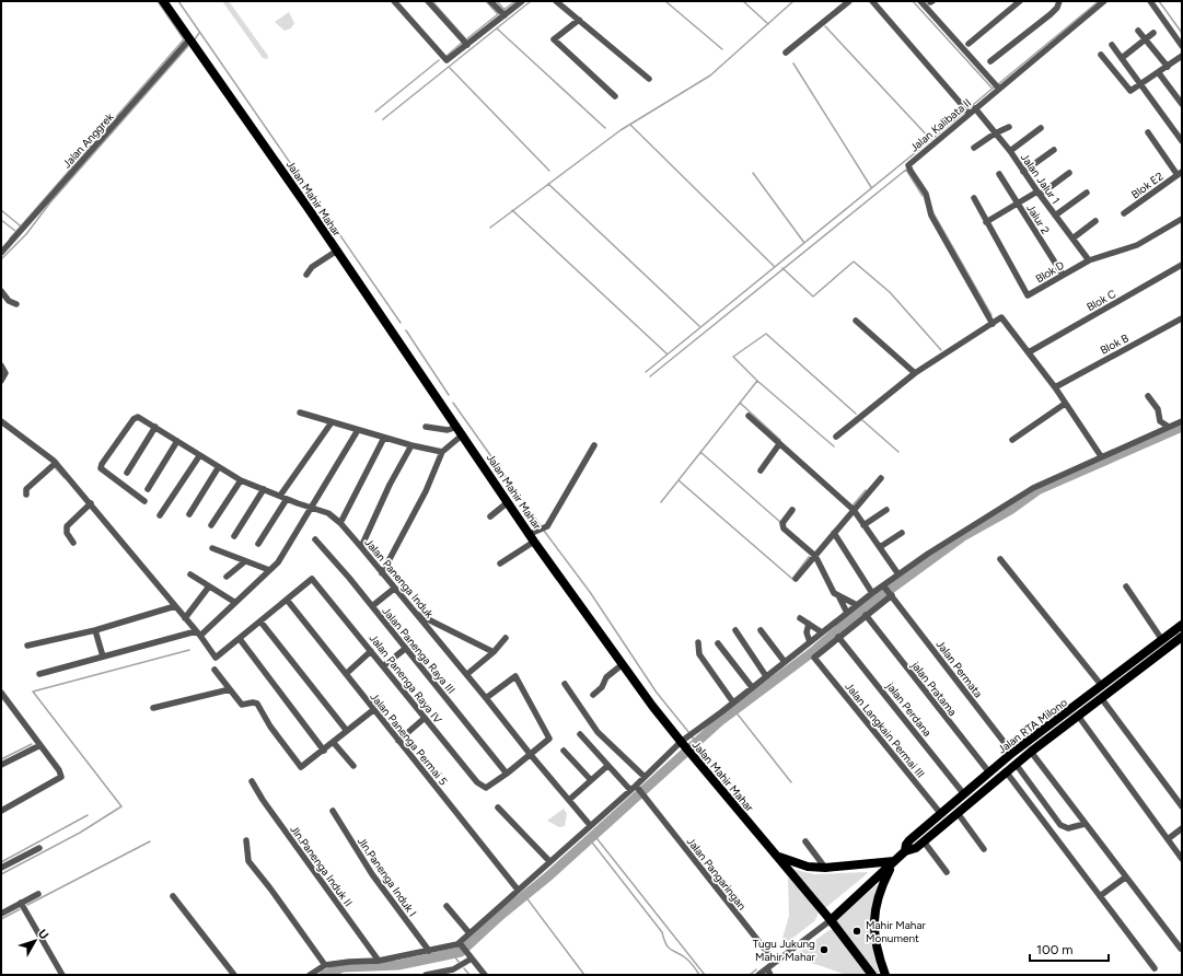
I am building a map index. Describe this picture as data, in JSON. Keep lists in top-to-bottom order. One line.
{"streets":{"highway":["Jalan Mahir Mahar","Jalan RTA Milono"],"street":["Jalan Kalibata II","Jalan Anggrek","Jalan Jalur 1","Blok E2","Jalur 2","Blok D","Blok C","Blok B","Jalan Panenga Induk","Jalan Panenga Raya III","Jalan Permata","Jalan Panenga Raya IV","jalan Pratama","jalan Perdana","Jalan Langkain Permai III","Jalan Panenga Permai 5","Jln.Panenga Induk II","Jalan Pangaringan","Jln.Panenga Induk I"]},"crossings":[["Jalan Kalibata II","Jalan Jalur 1"],["Jalan Anggrek","Jalan Mahir Mahar"],["Jalan Jalur 1","Blok D"],["Jalan Mahir Mahar","Jalan RTA Milono"],["Jalur 2","Blok D"],["Jalan Panenga Raya III","Jalan Panenga Raya IV"],["Jalan Permata","Jalan RTA Milono"],["Jalan Panenga Raya IV","Jalan Panenga Permai 5"],["jalan Pratama","Jalan RTA Milono"],["jalan Perdana","Jalan RTA Milono"],["jalan Perdana","Jalan Langkain Permai III"],["Jalan RTA Milono","Jalan Langkain Permai III"],["Jalan RTA Milono","Jalan Pangaringan"]],"places":["Mahir Mahar Monument","Tugu Jukung Mahir Mahar"],"scale_bar":"100 m","north":"top right"}
